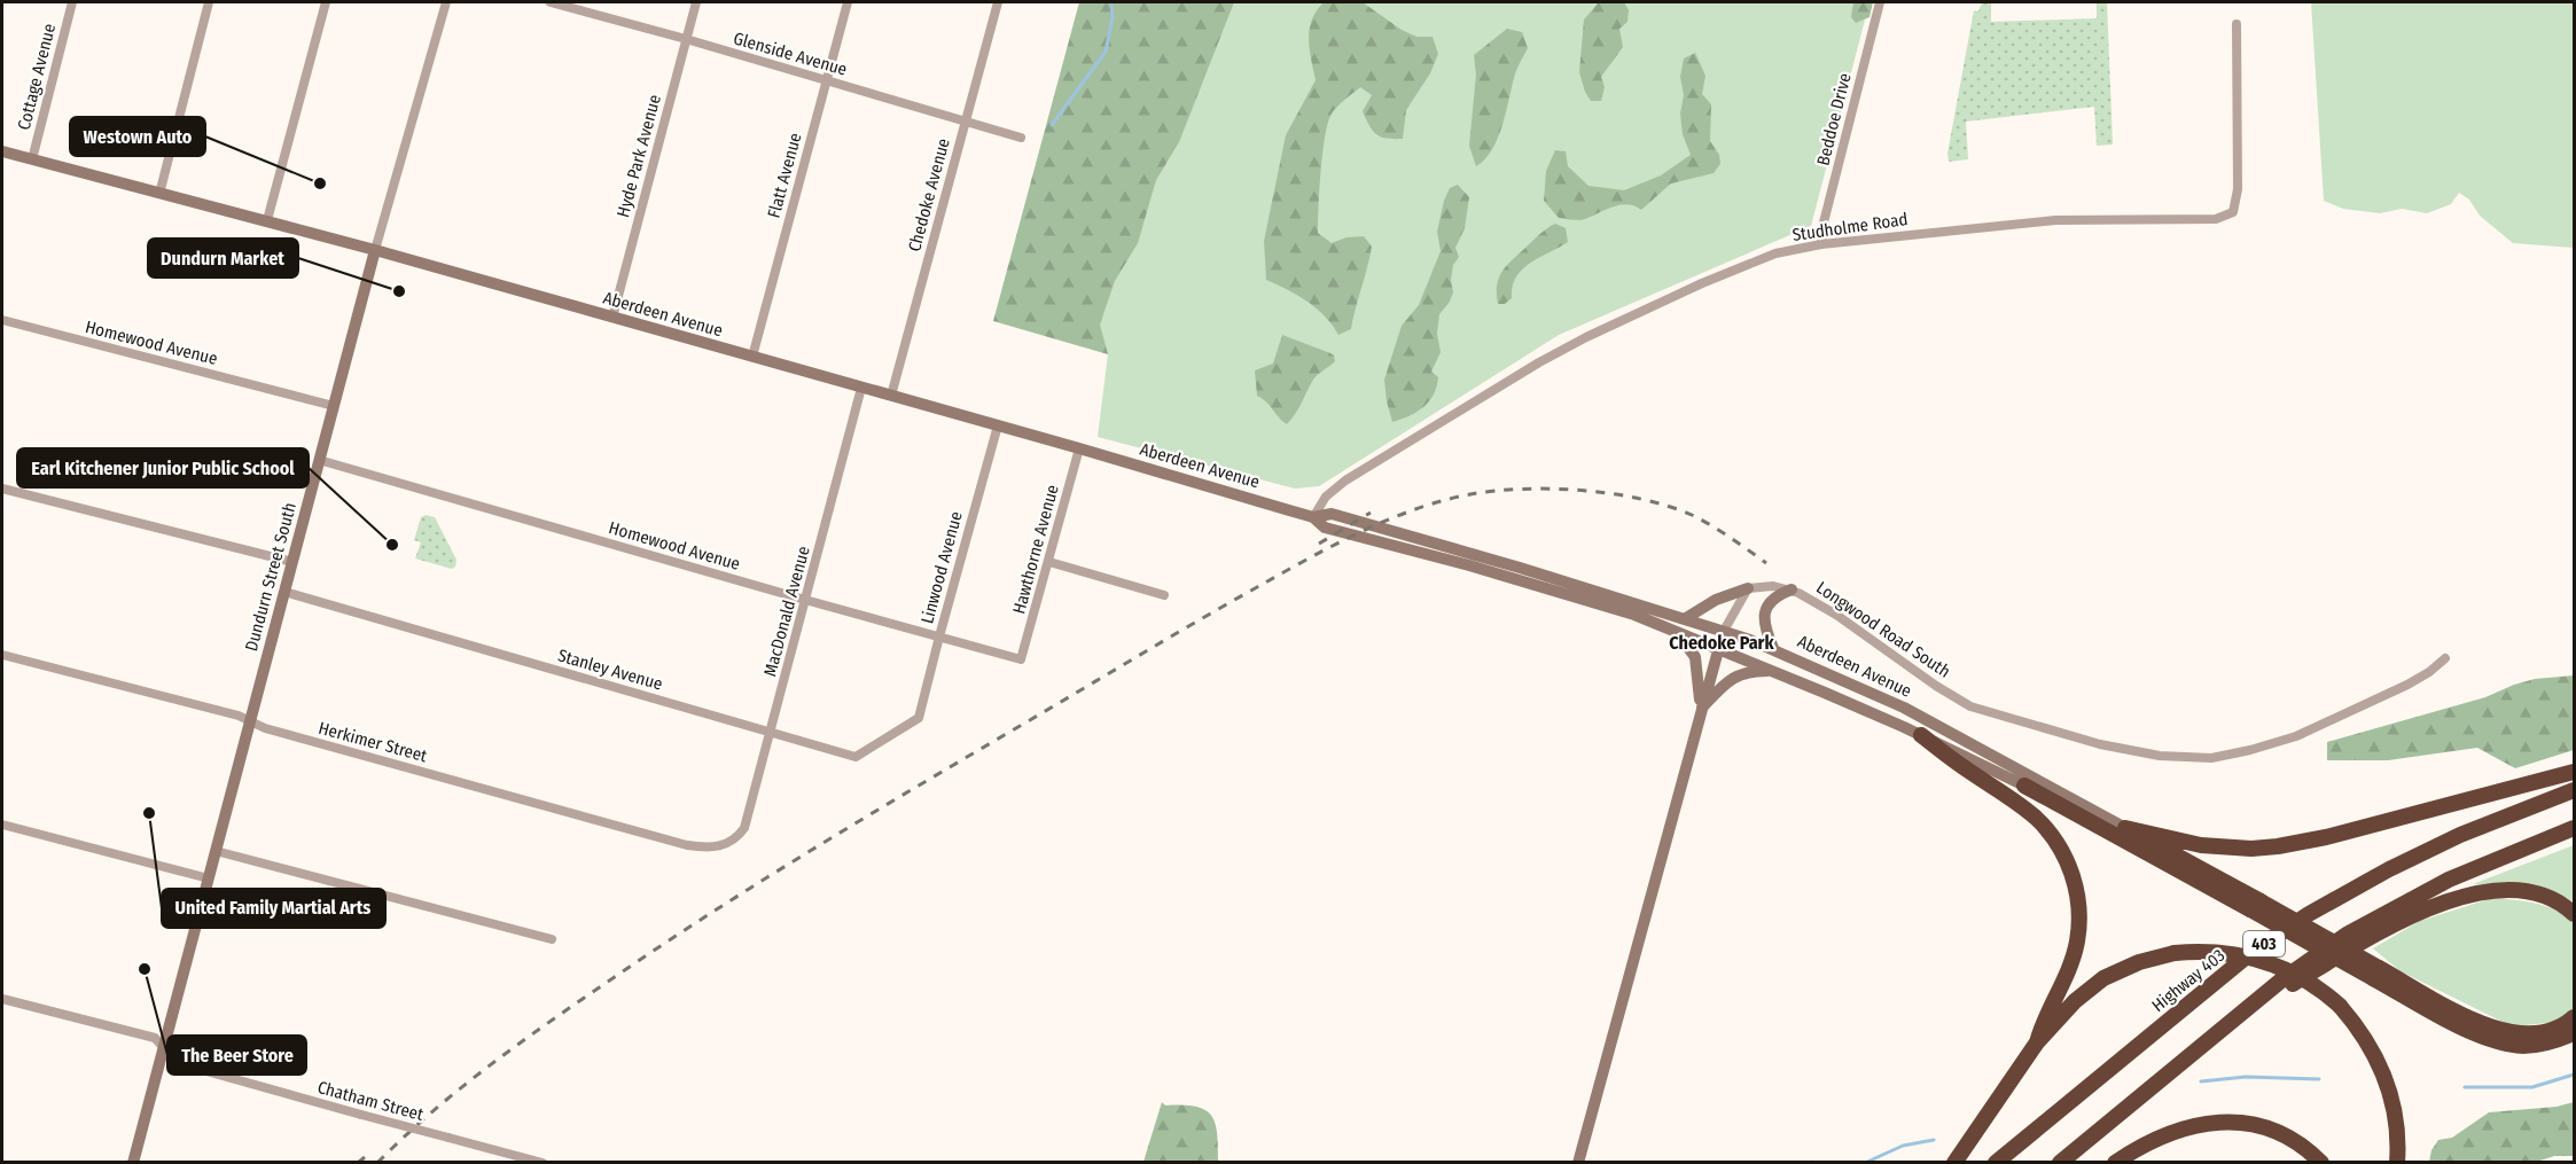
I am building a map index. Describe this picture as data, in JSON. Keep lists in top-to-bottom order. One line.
{"streets":{"highway":["403","Highway 403"],"main road":["Aberdeen Avenue","Dundurn Street South"],"street":["Glenside Avenue","Cottage Avenue","Beddoe Drive","Hyde Park Avenue","Flatt Avenue","Chedoke Avenue","Studholme Road","Homewood Avenue","Hawthorne Avenue","Linwood Avenue","MacDonald Avenue","Longwood Road South","Stanley Avenue","Herkimer Street","Chatham Street"]},"crossings":[["Glenside Avenue","Hyde Park Avenue"],["Glenside Avenue","Flatt Avenue"],["Glenside Avenue","Chedoke Avenue"],["Cottage Avenue","Aberdeen Avenue"],["Beddoe Drive","Studholme Road"],["Hyde Park Avenue","Aberdeen Avenue"],["Flatt Avenue","Aberdeen Avenue"],["Chedoke Avenue","Aberdeen Avenue"],["Studholme Road","Aberdeen Avenue"],["Aberdeen Avenue","Hawthorne Avenue"],["Aberdeen Avenue","Linwood Avenue"],["Aberdeen Avenue","Dundurn Street South"],["Aberdeen Avenue","MacDonald Avenue"],["Homewood Avenue","Hawthorne Avenue"],["Homewood Avenue","Linwood Avenue"],["Homewood Avenue","Dundurn Street South"],["Homewood Avenue","MacDonald Avenue"],["Linwood Avenue","Stanley Avenue"],["Dundurn Street South","Stanley Avenue"],["Dundurn Street South","Herkimer Street"],["Dundurn Street South","Chatham Street"],["MacDonald Avenue","Stanley Avenue"],["MacDonald Avenue","Herkimer Street"]],"districts":["Chedoke Park"],"places":["Westown Auto","Dundurn Market","Earl Kitchener Junior Public School","United Family Martial Arts","The Beer Store"]}
